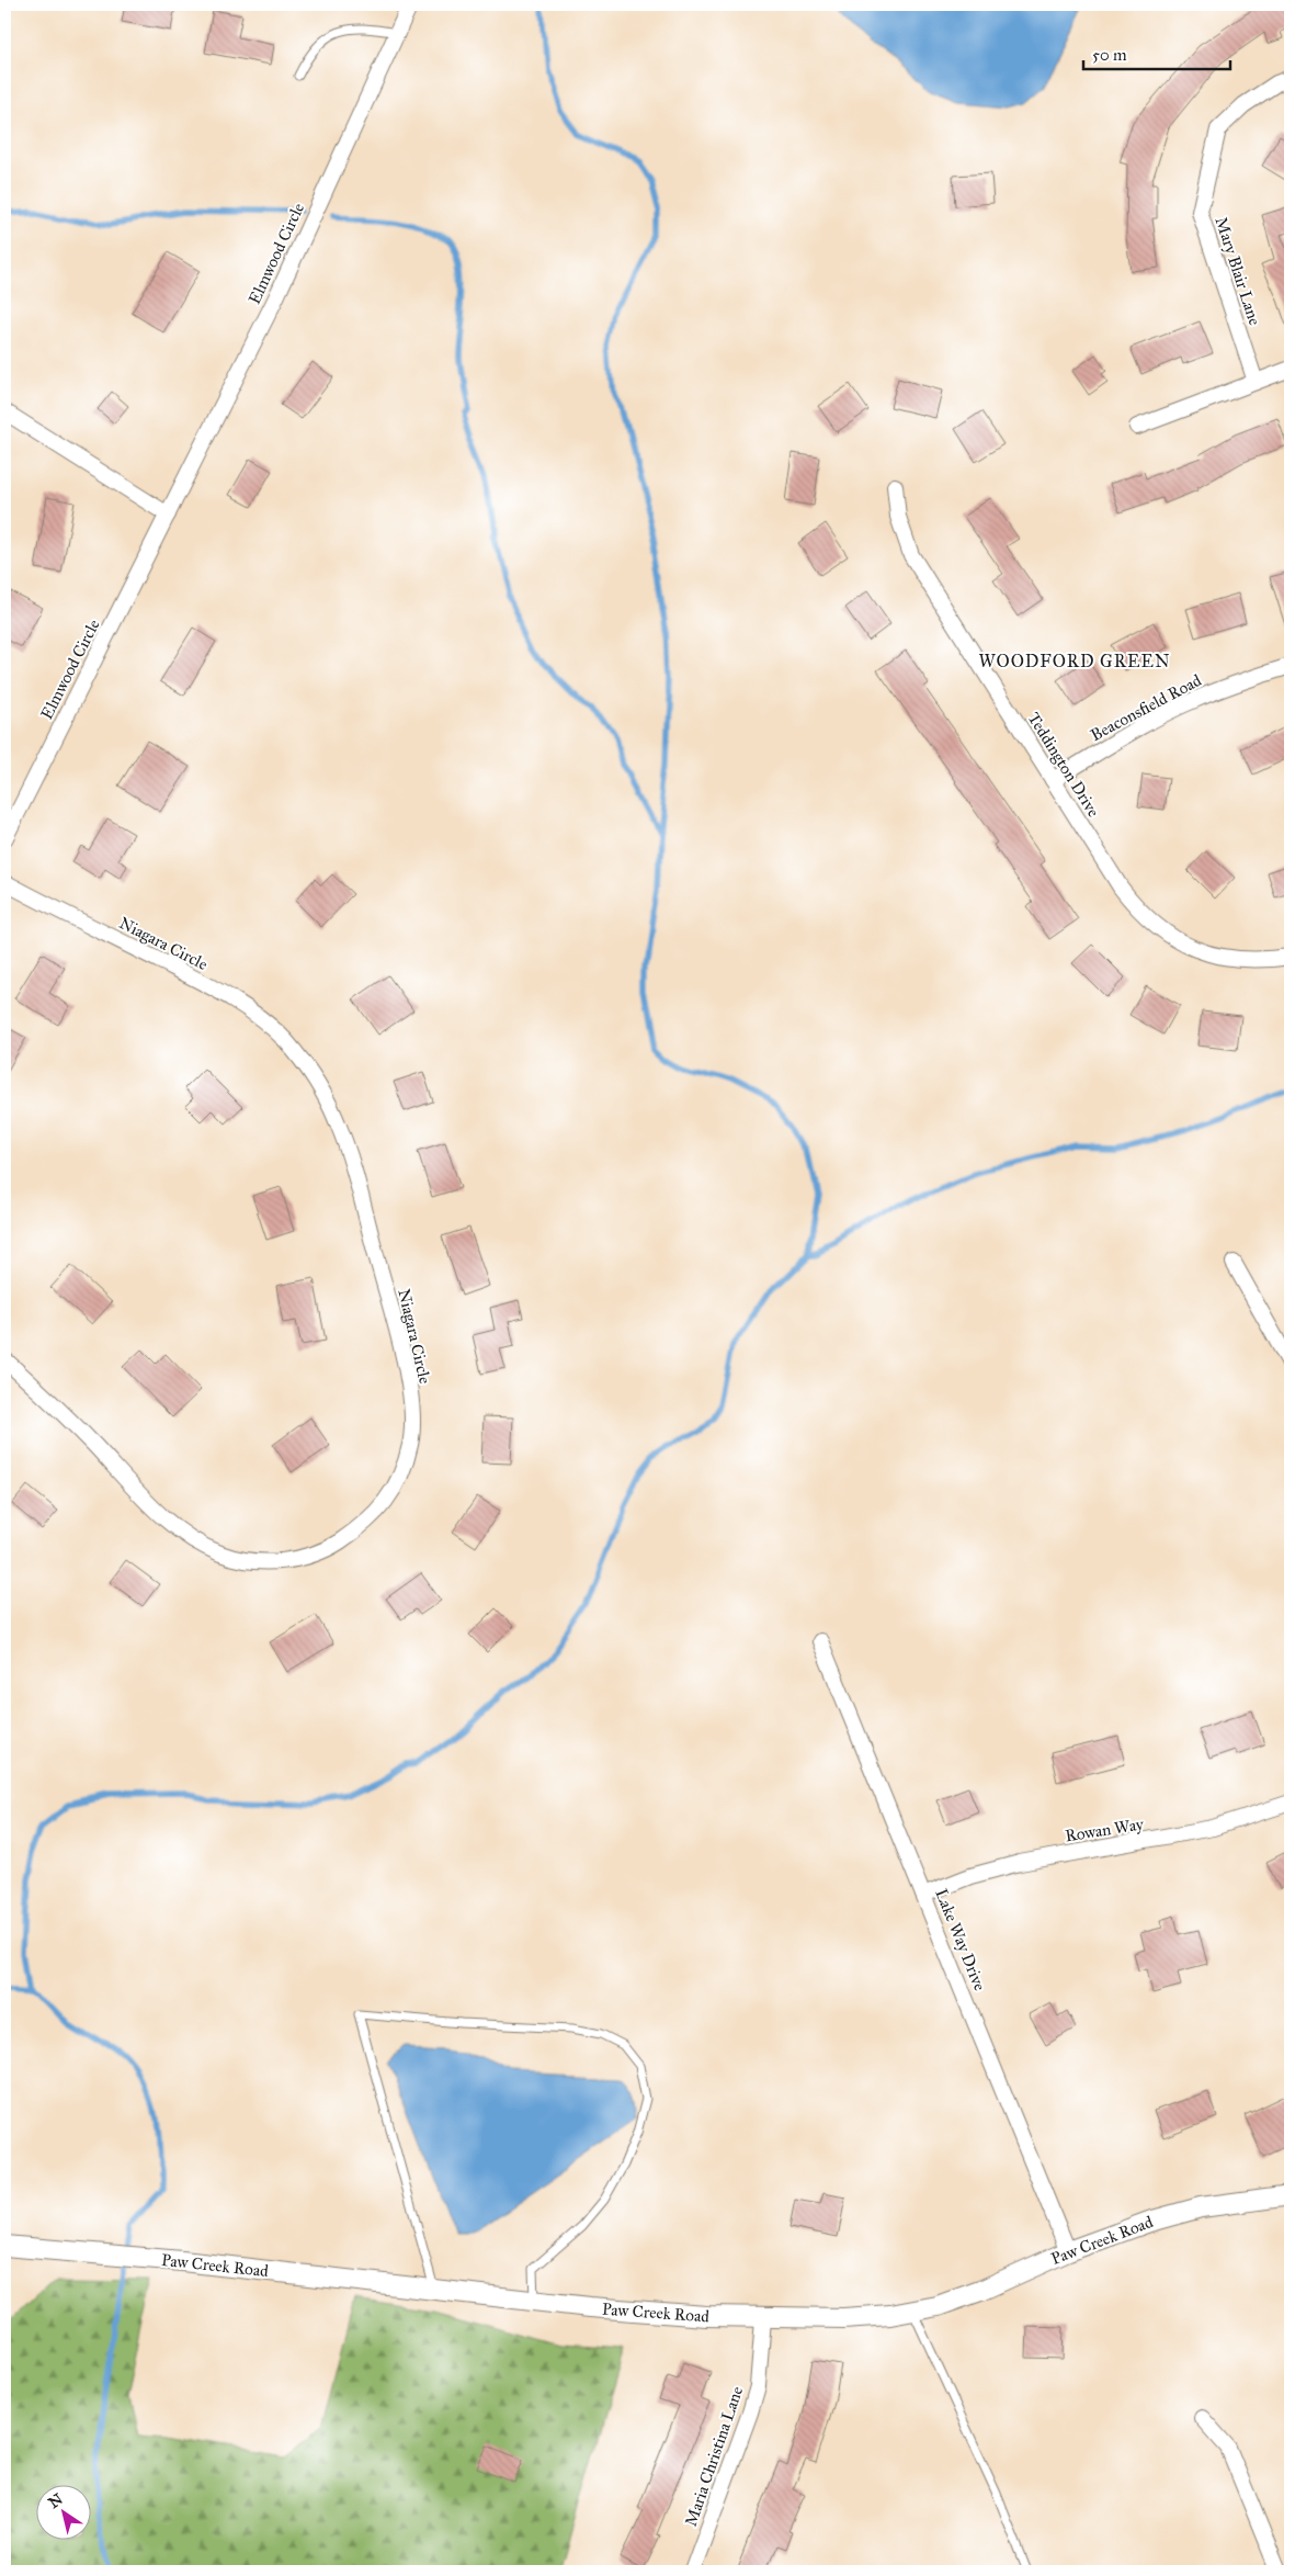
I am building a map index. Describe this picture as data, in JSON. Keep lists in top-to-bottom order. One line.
{"streets":{"street":["Elmwood Circle","Mary Blair Lane","Beaconsfield Road","Teddington Drive","Niagara Circle","Rowan Way","Lake Way Drive","Paw Creek Road","Maria Christina Lane"]},"crossings":[["Beaconsfield Road","Teddington Drive"],["Rowan Way","Lake Way Drive"],["Lake Way Drive","Paw Creek Road"],["Paw Creek Road","Maria Christina Lane"]],"districts":["WOODFORD GREEN"],"scale_bar":"50 m","north":"top left"}
